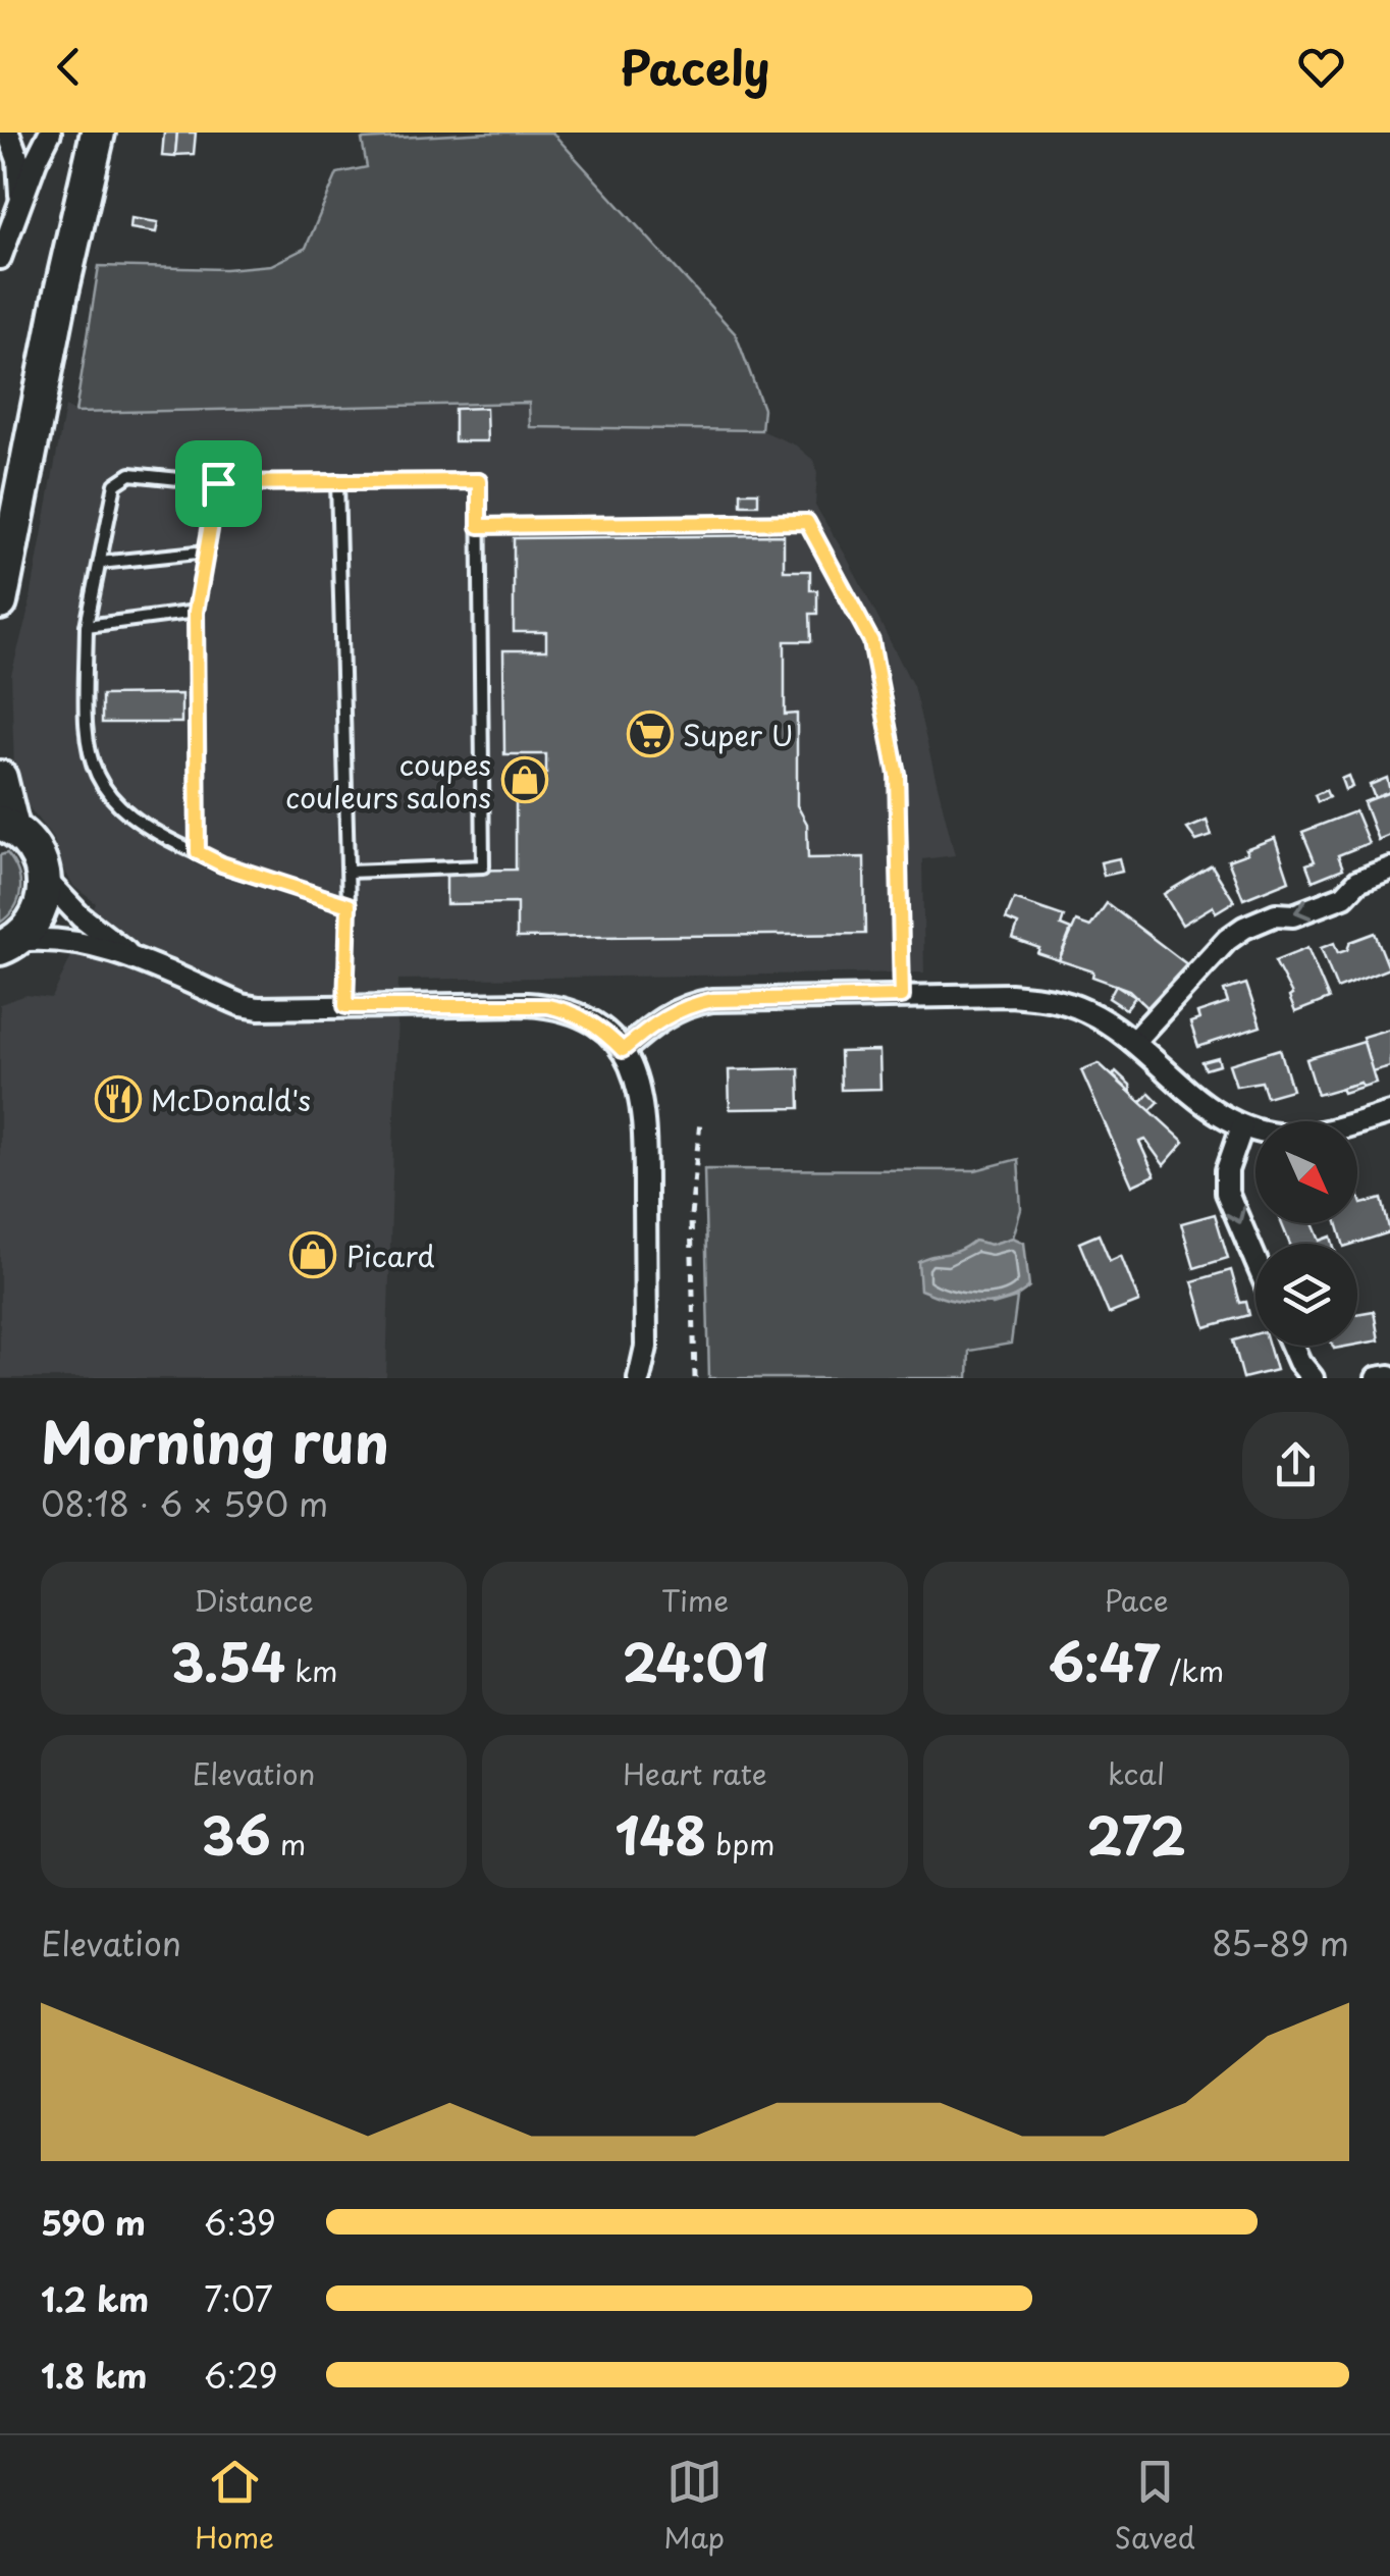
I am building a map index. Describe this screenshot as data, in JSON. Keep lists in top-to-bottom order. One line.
{"places":{"supermarket":["Super U"],"shop":["coupes couleurs salons","Picard"],"restaurant":["McDonald's"]},"north":"bottom right","page":{"header":"Pacely","heading":["Morning run","08:18 · 6 × 590 m"],"stats":[["Distance","3.54 km"],["Time","24:01"],["Pace","6:47 /km"],["Elevation","36 m"],["Heart rate","148 bpm"],["kcal","272"]],"chart":["Elevation","85–89 m"],"list":[{"name":"590 m","note":"6:39"},{"name":"1.2 km","note":"7:07"},{"name":"1.8 km","note":"6:29"}],"tabs":["Home","Map","Saved"]}}
